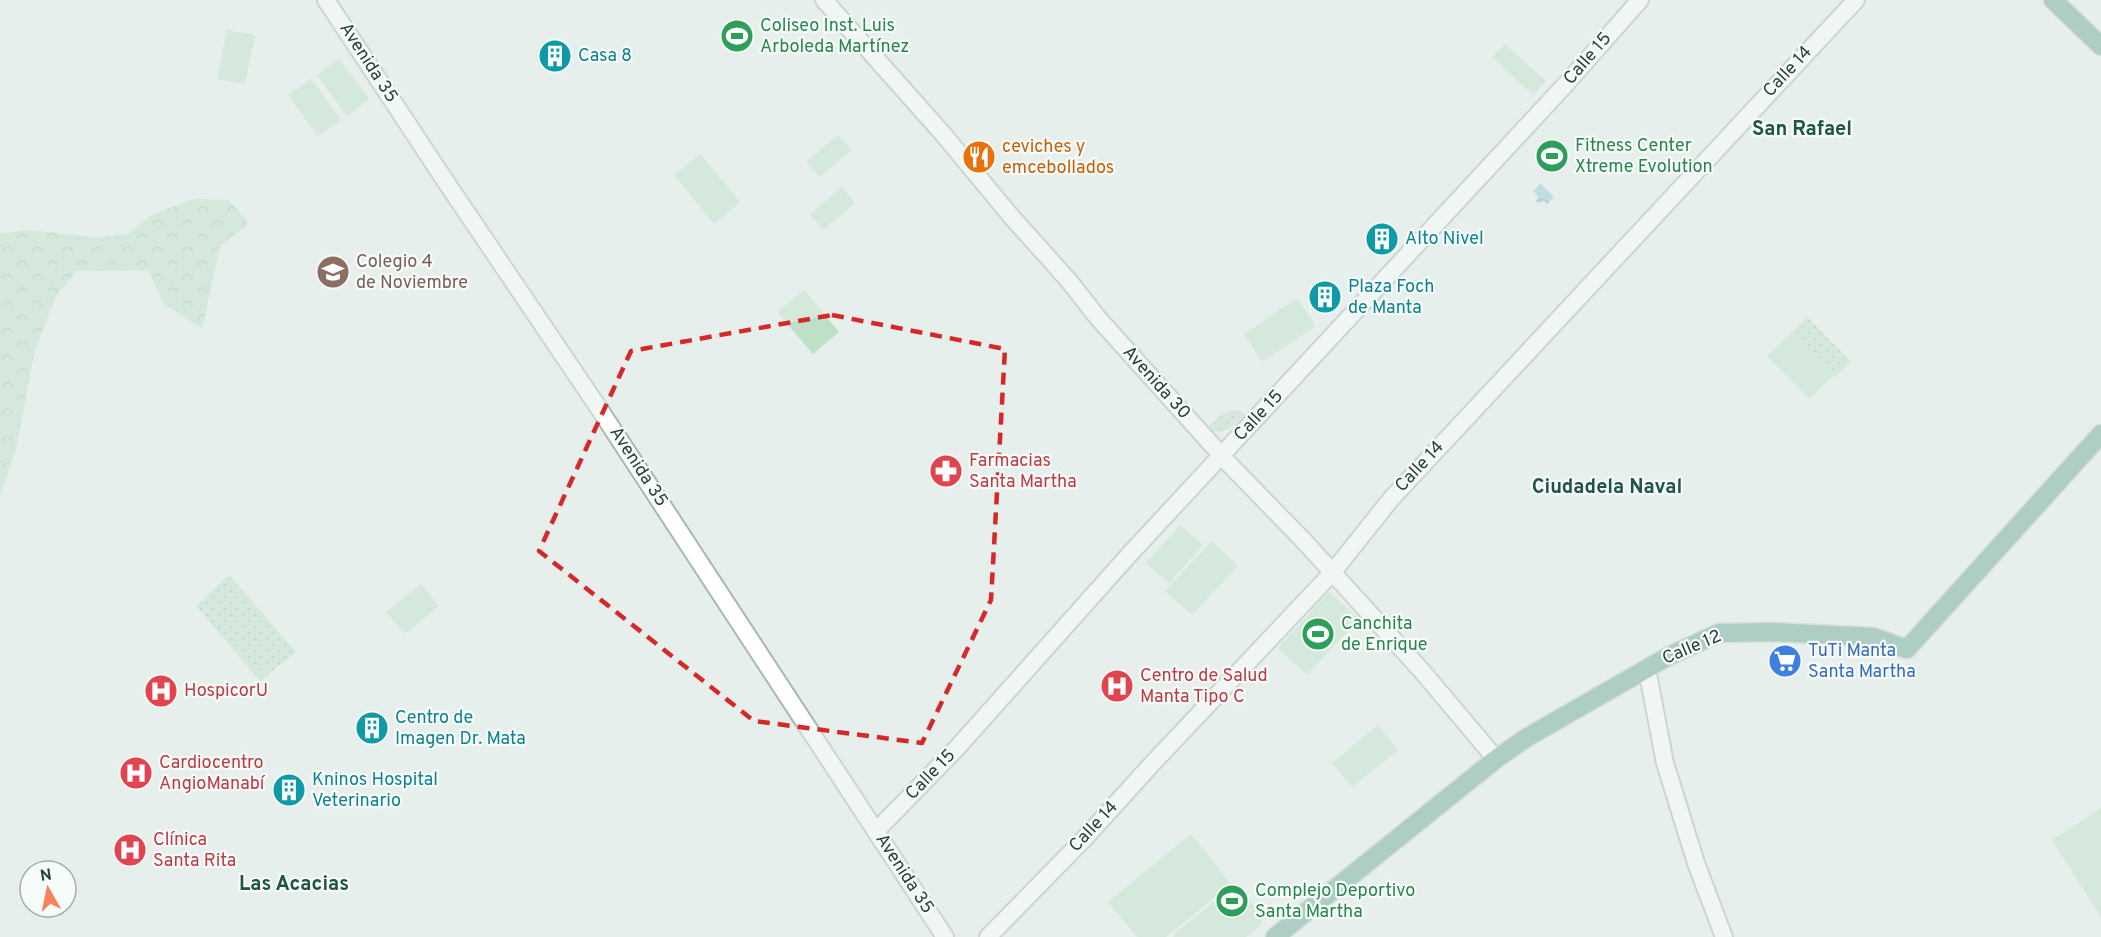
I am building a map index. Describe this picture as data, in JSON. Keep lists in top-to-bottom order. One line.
{"streets":{"main road":["Calle 12"],"street":["Calle 15","Avenida 35","Calle 14","Avenida 30"]},"crossings":[["Calle 15","Avenida 35"],["Calle 15","Avenida 30"],["Calle 14","Avenida 30"],["Avenida 30","Calle 12"]],"districts":["San Rafael","Ciudadela Naval","Las Acacias"],"places":{"sports":["Coliseo Inst. Luis Arboleda Martínez","Fitness Center Xtreme Evolution","Canchita de Enrique","Complejo Deportivo Santa Martha"],"building":["Casa 8","Alto Nivel","Plaza Foch de Manta","Centro de Imagen Dr. Mata","Kninos Hospital Veterinario"],"restaurant":["ceviches y emcebollados"],"school or university":["Colegio 4 de Noviembre"],"pharmacy":["Farmacias Santa Martha"],"supermarket":["TuTi Manta Santa Martha"],"hospital":["Centro de Salud Manta Tipo C","HospicorU","Cardiocentro AngioManabí","Clínica Santa Rita"]},"north":"top"}
